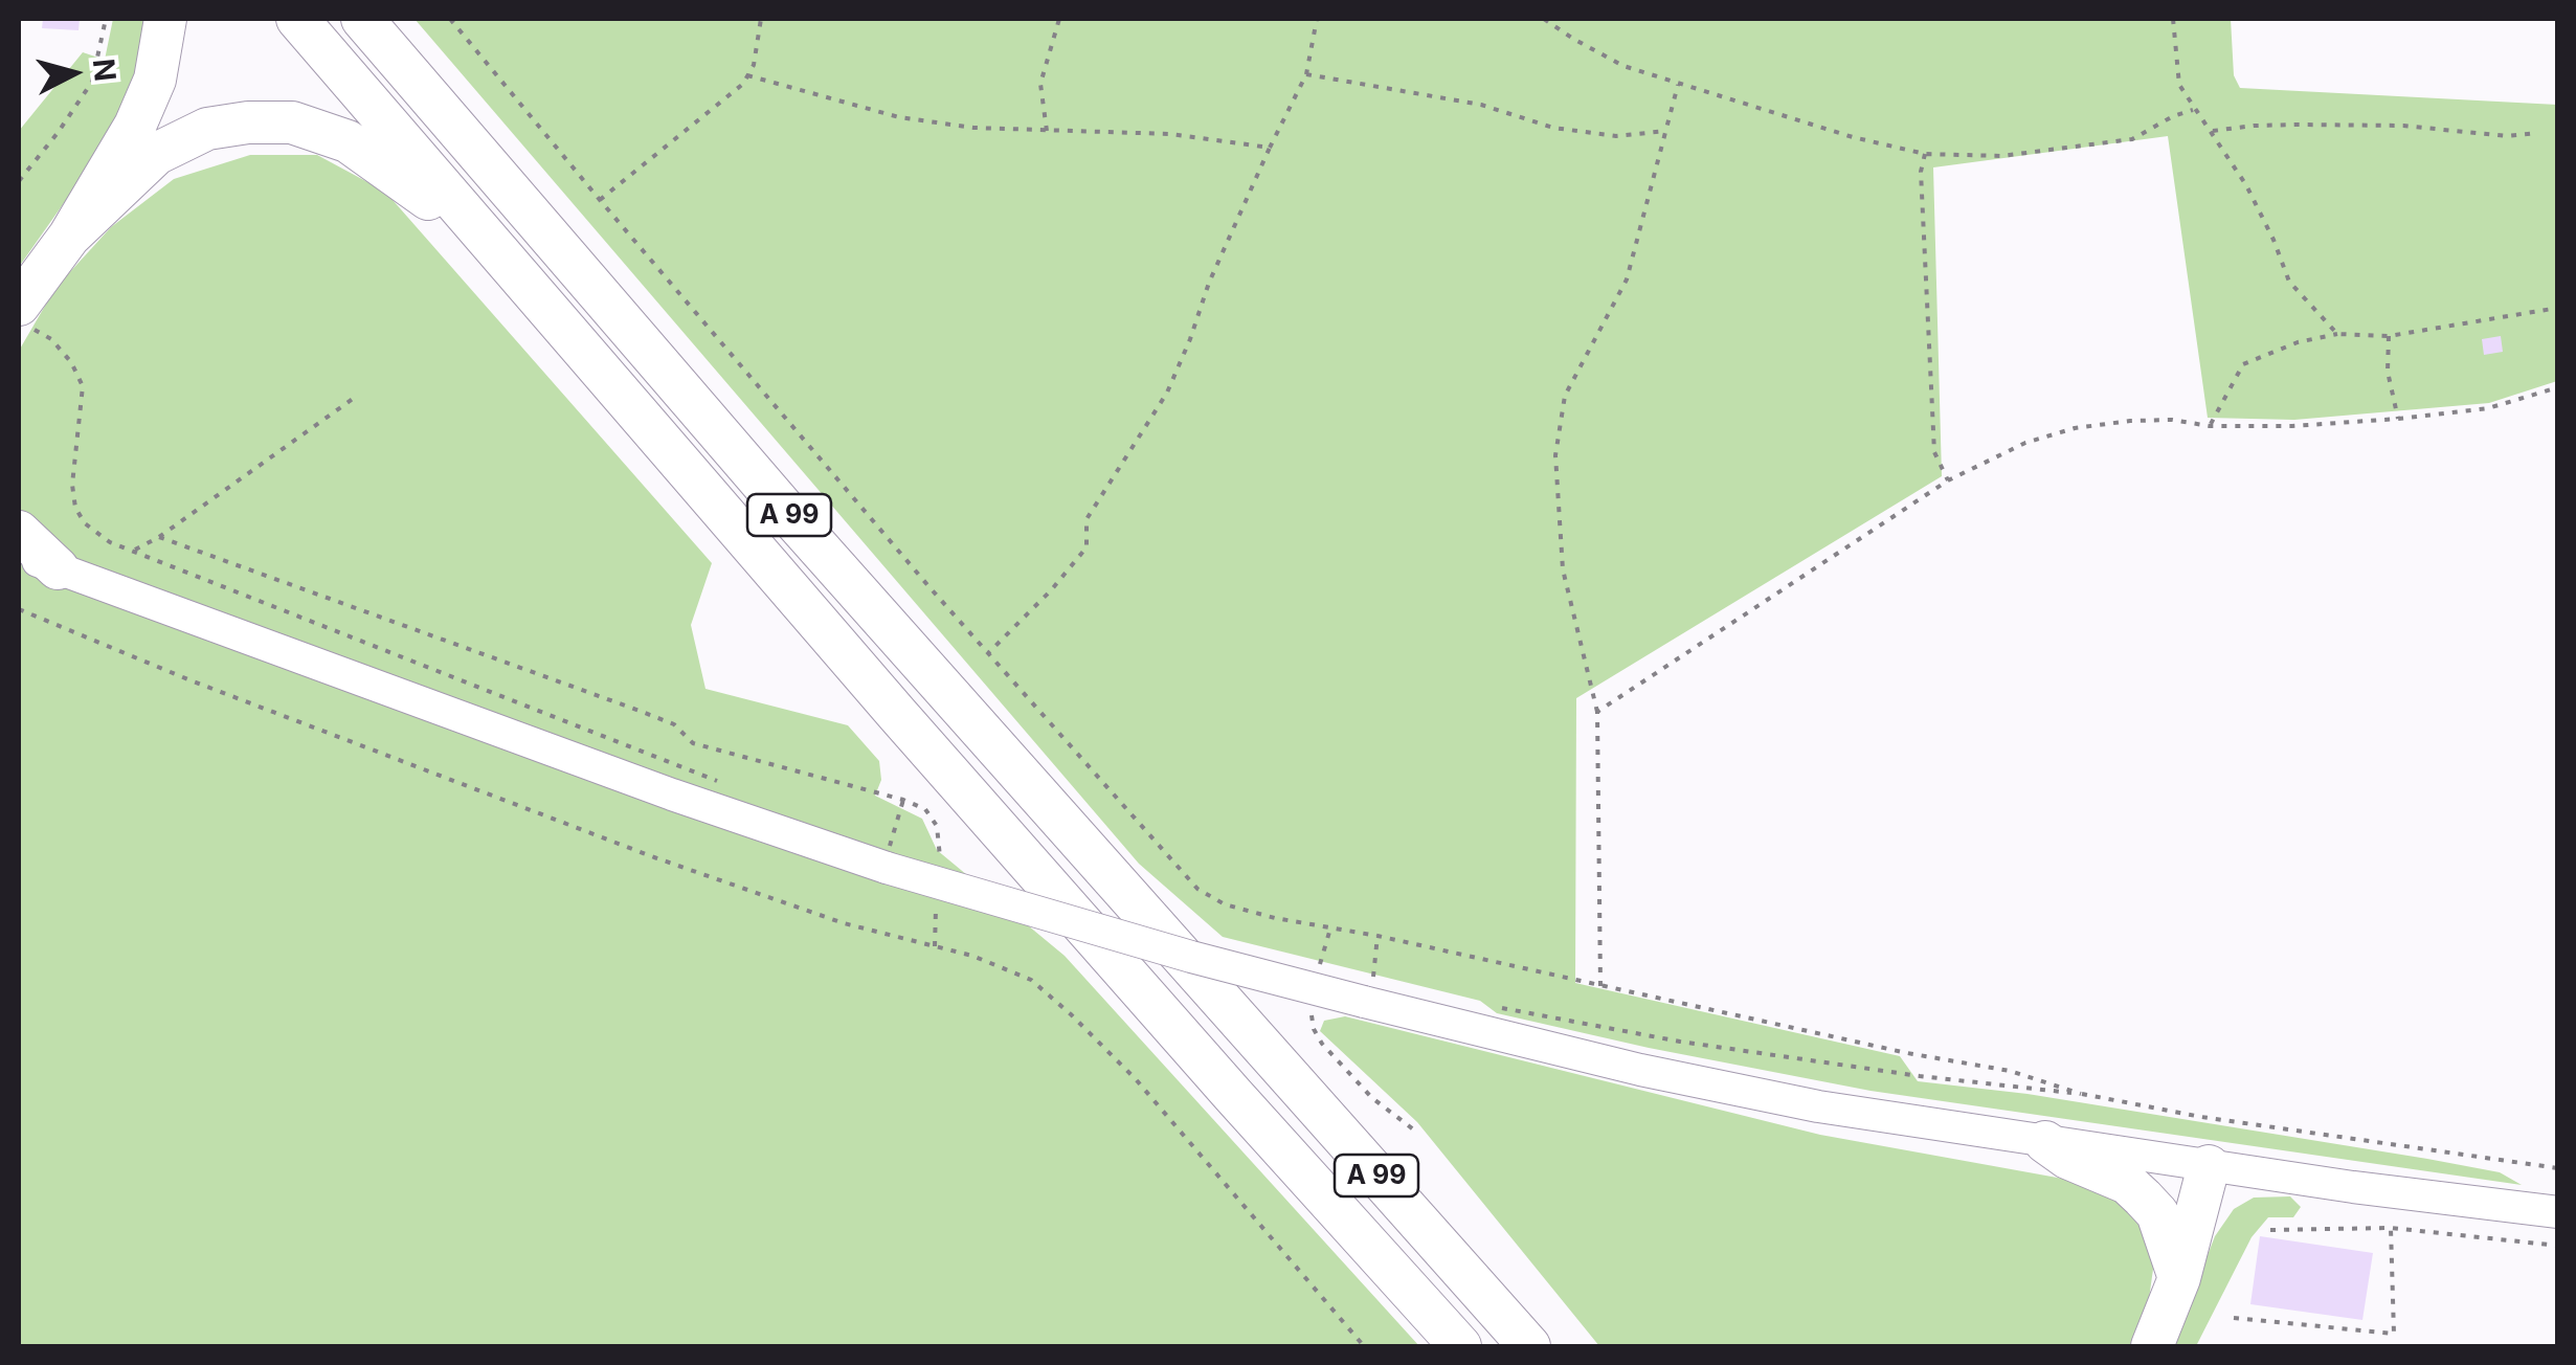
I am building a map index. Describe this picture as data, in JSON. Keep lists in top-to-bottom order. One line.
{"streets":{"highway":["A 99"]},"north":"right"}
